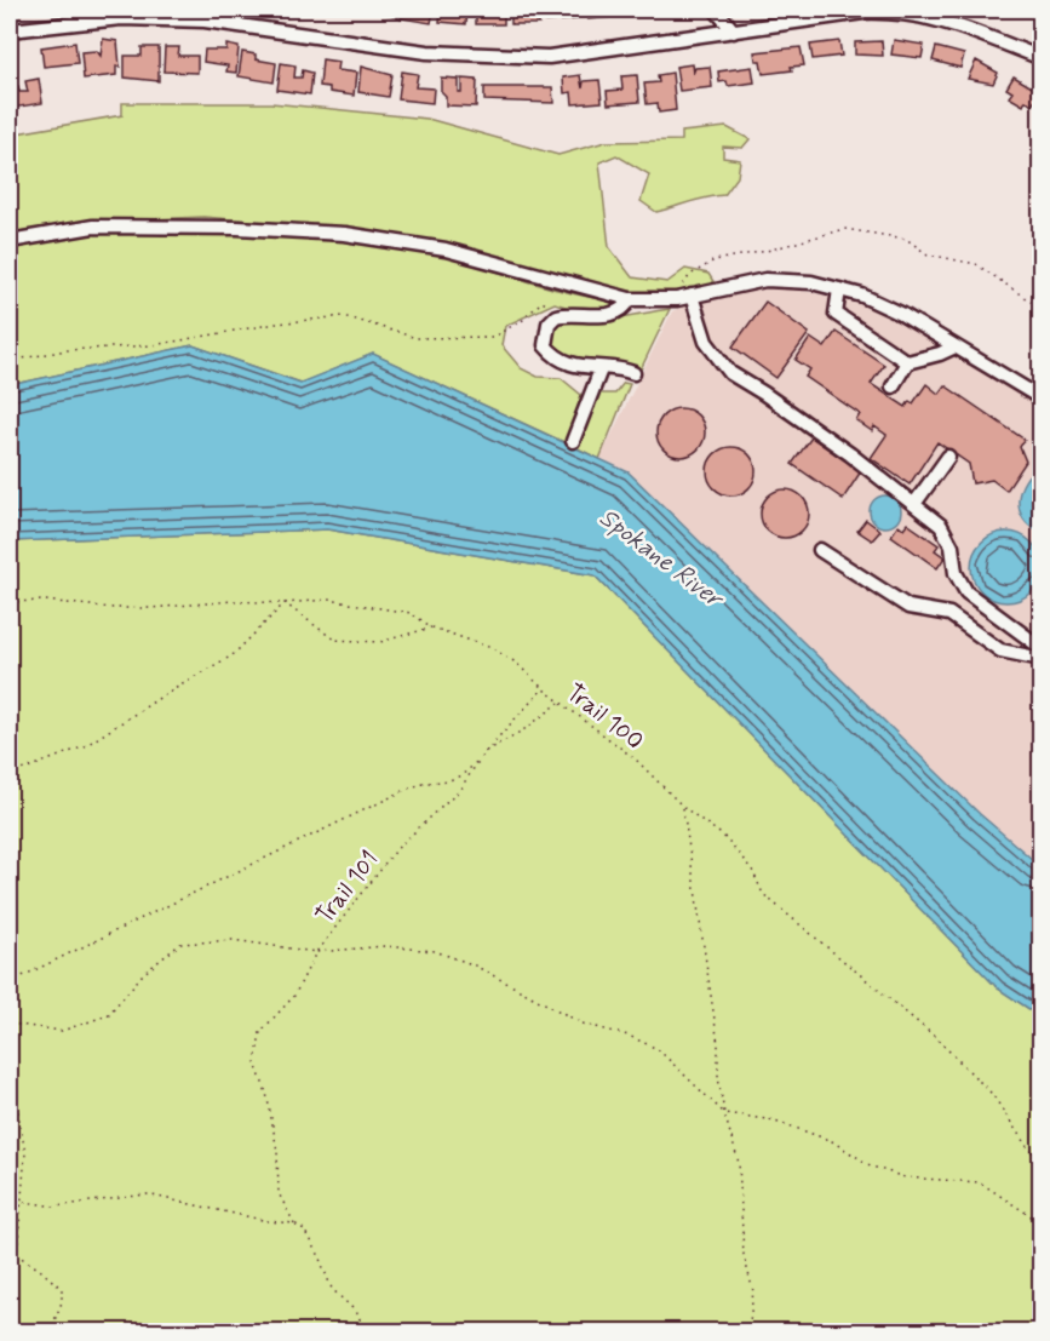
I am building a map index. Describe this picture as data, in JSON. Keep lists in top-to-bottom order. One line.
{"streets":{"path":["Trail 100","Trail 101"]},"crossings":[["Trail 100","Trail 101"]],"water":["Spokane River"]}
